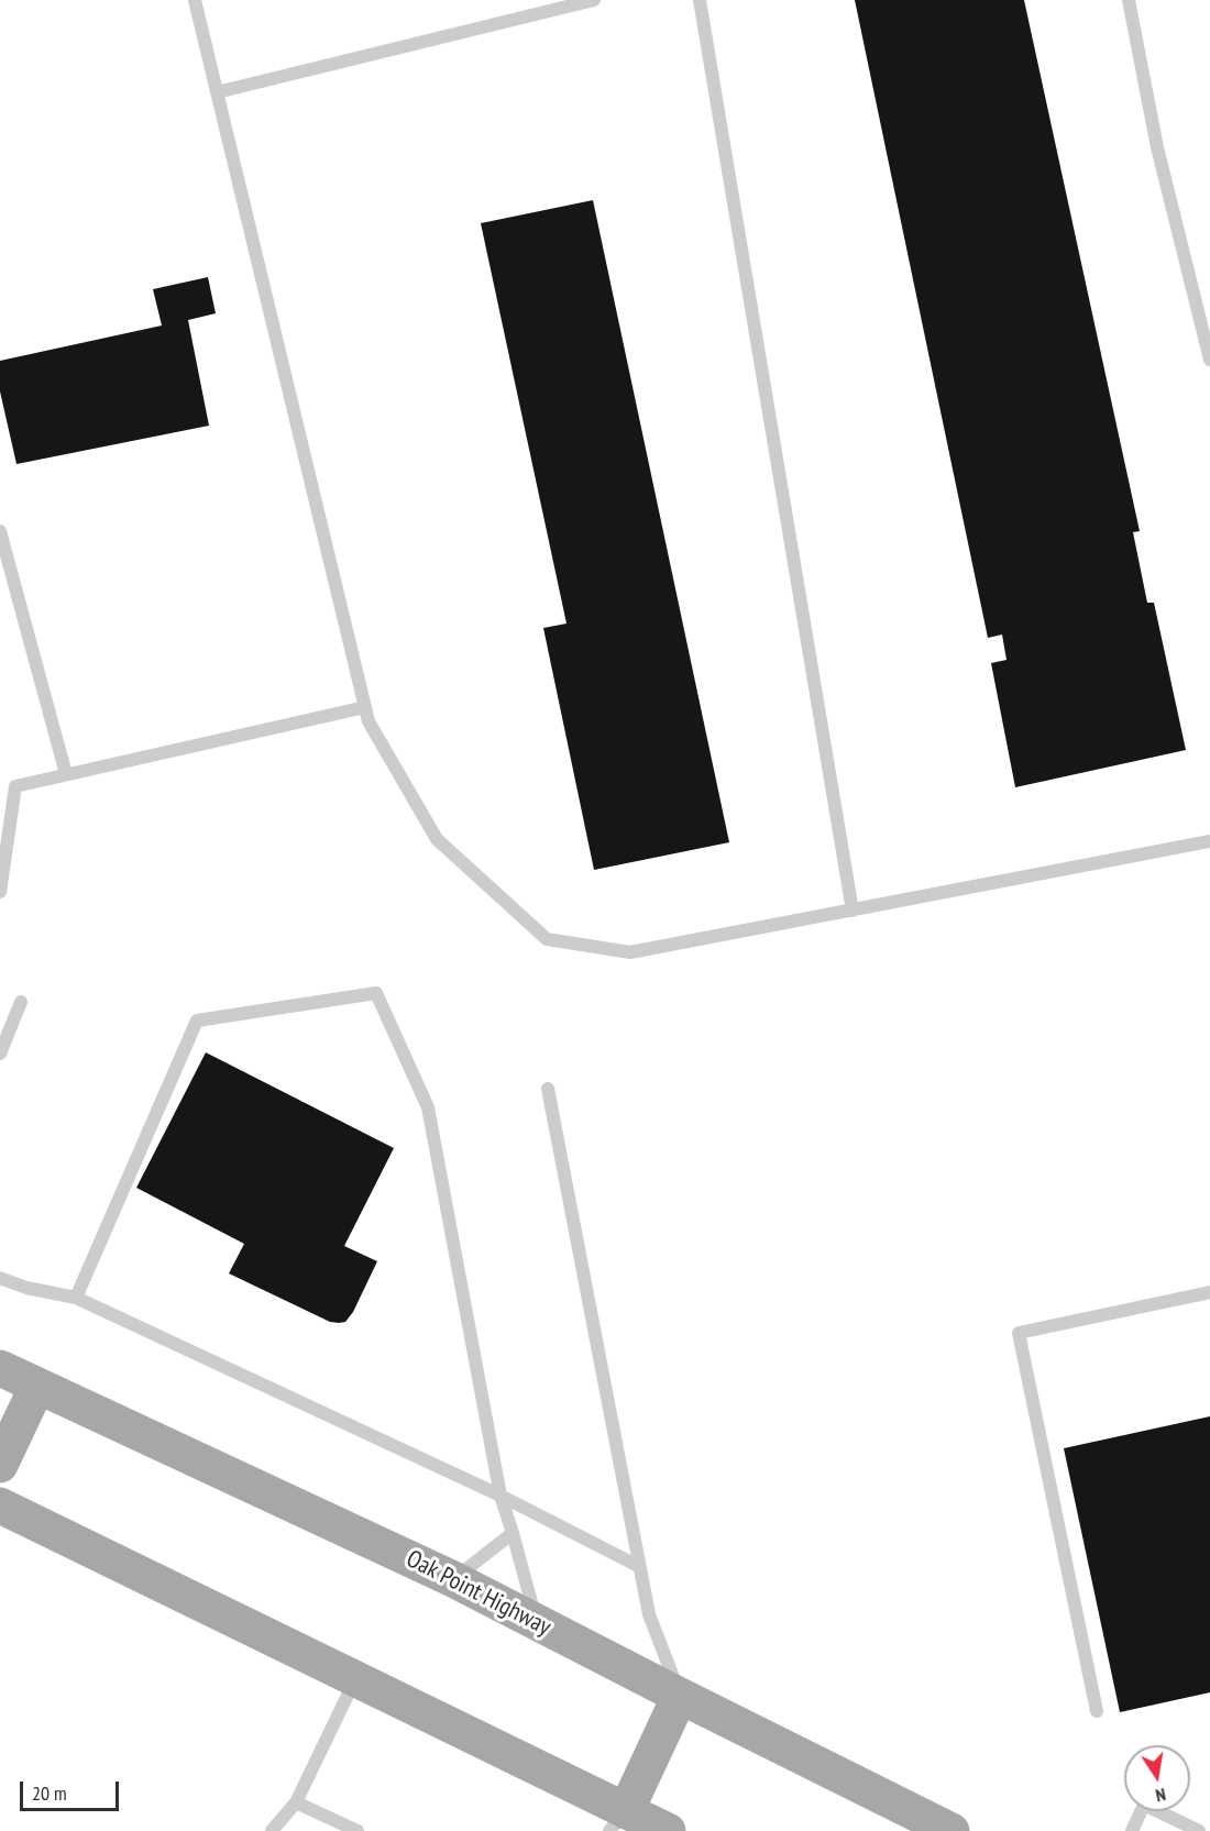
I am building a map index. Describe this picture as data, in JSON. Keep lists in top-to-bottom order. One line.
{"streets":{"main road":["Oak Point Highway"]},"scale_bar":"20 m","north":"bottom"}
